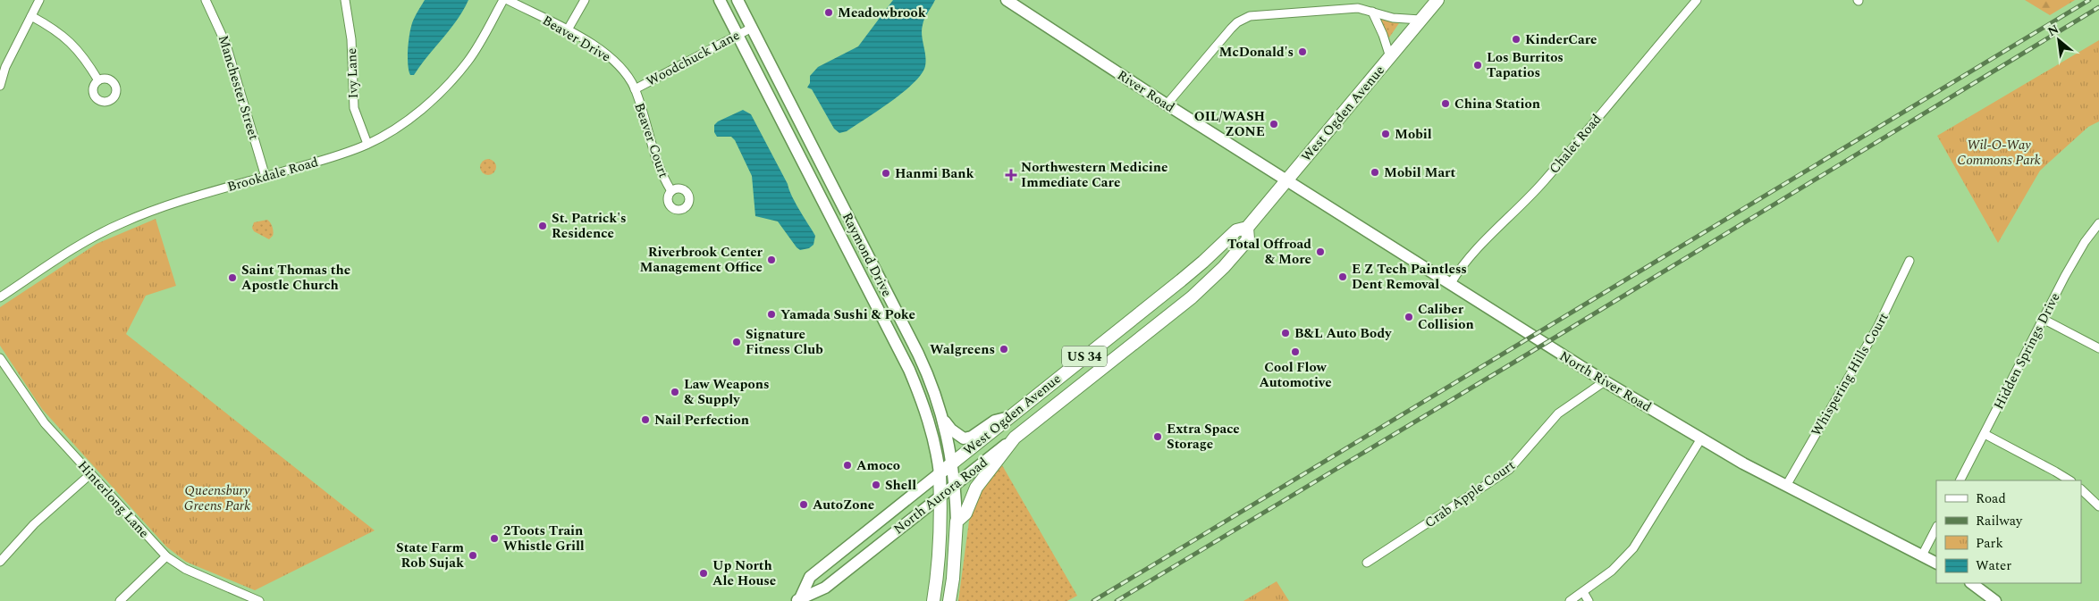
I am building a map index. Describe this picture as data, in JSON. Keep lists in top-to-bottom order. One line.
{"streets":{"main road":["West Ogden Avenue","US 34","North Aurora Road"],"street":["Beaver Drive","Woodchuck Lane","Ivy Lane","Manchester Street","River Road","Beaver Court","Chalet Road","Brookdale Road","Raymond Drive","Hidden Springs Drive","Whispering Hills Court","North River Road","Crab Apple Court","Hinterlong Lane"]},"crossings":[["Beaver Drive","Woodchuck Lane"],["Beaver Drive","Beaver Court"],["Woodchuck Lane","Beaver Court"],["Woodchuck Lane","Raymond Drive"],["Ivy Lane","Brookdale Road"],["Manchester Street","Brookdale Road"],["River Road","West Ogden Avenue"],["River Road","North River Road"],["West Ogden Avenue","Raymond Drive"],["West Ogden Avenue","North River Road"],["West Ogden Avenue","North Aurora Road"],["Chalet Road","North River Road"],["Raymond Drive","North Aurora Road"],["Whispering Hills Court","North River Road"],["North River Road","Crab Apple Court"]],"parks":["Wil-O-Way Commons Park","Queensbury Greens Park"],"places":{"other":["Meadowbrook","KinderCare","McDonald's","Los Burritos Tapatios","China Station","OIL/WASH ZONE","Mobil","Mobil Mart","Hanmi Bank","St. Patrick's Residence","Total Offroad & More","Riverbrook Center Management Office","E Z Tech Paintless Dent Removal","Saint Thomas the Apostle Church","Yamada Sushi & Poke","Caliber Collision","B&L Auto Body","Signature Fitness Club","Walgreens","Cool Flow Automotive","Law Weapons & Supply","Nail Perfection","Extra Space Storage","Amoco","Shell","AutoZone","2Toots Train Whistle Grill","State Farm Rob Sujak","Up North Ale House"],"health":["Northwestern Medicine Immediate Care"]},"legend":["Road","Railway","Park","Water"],"north":"top left"}
